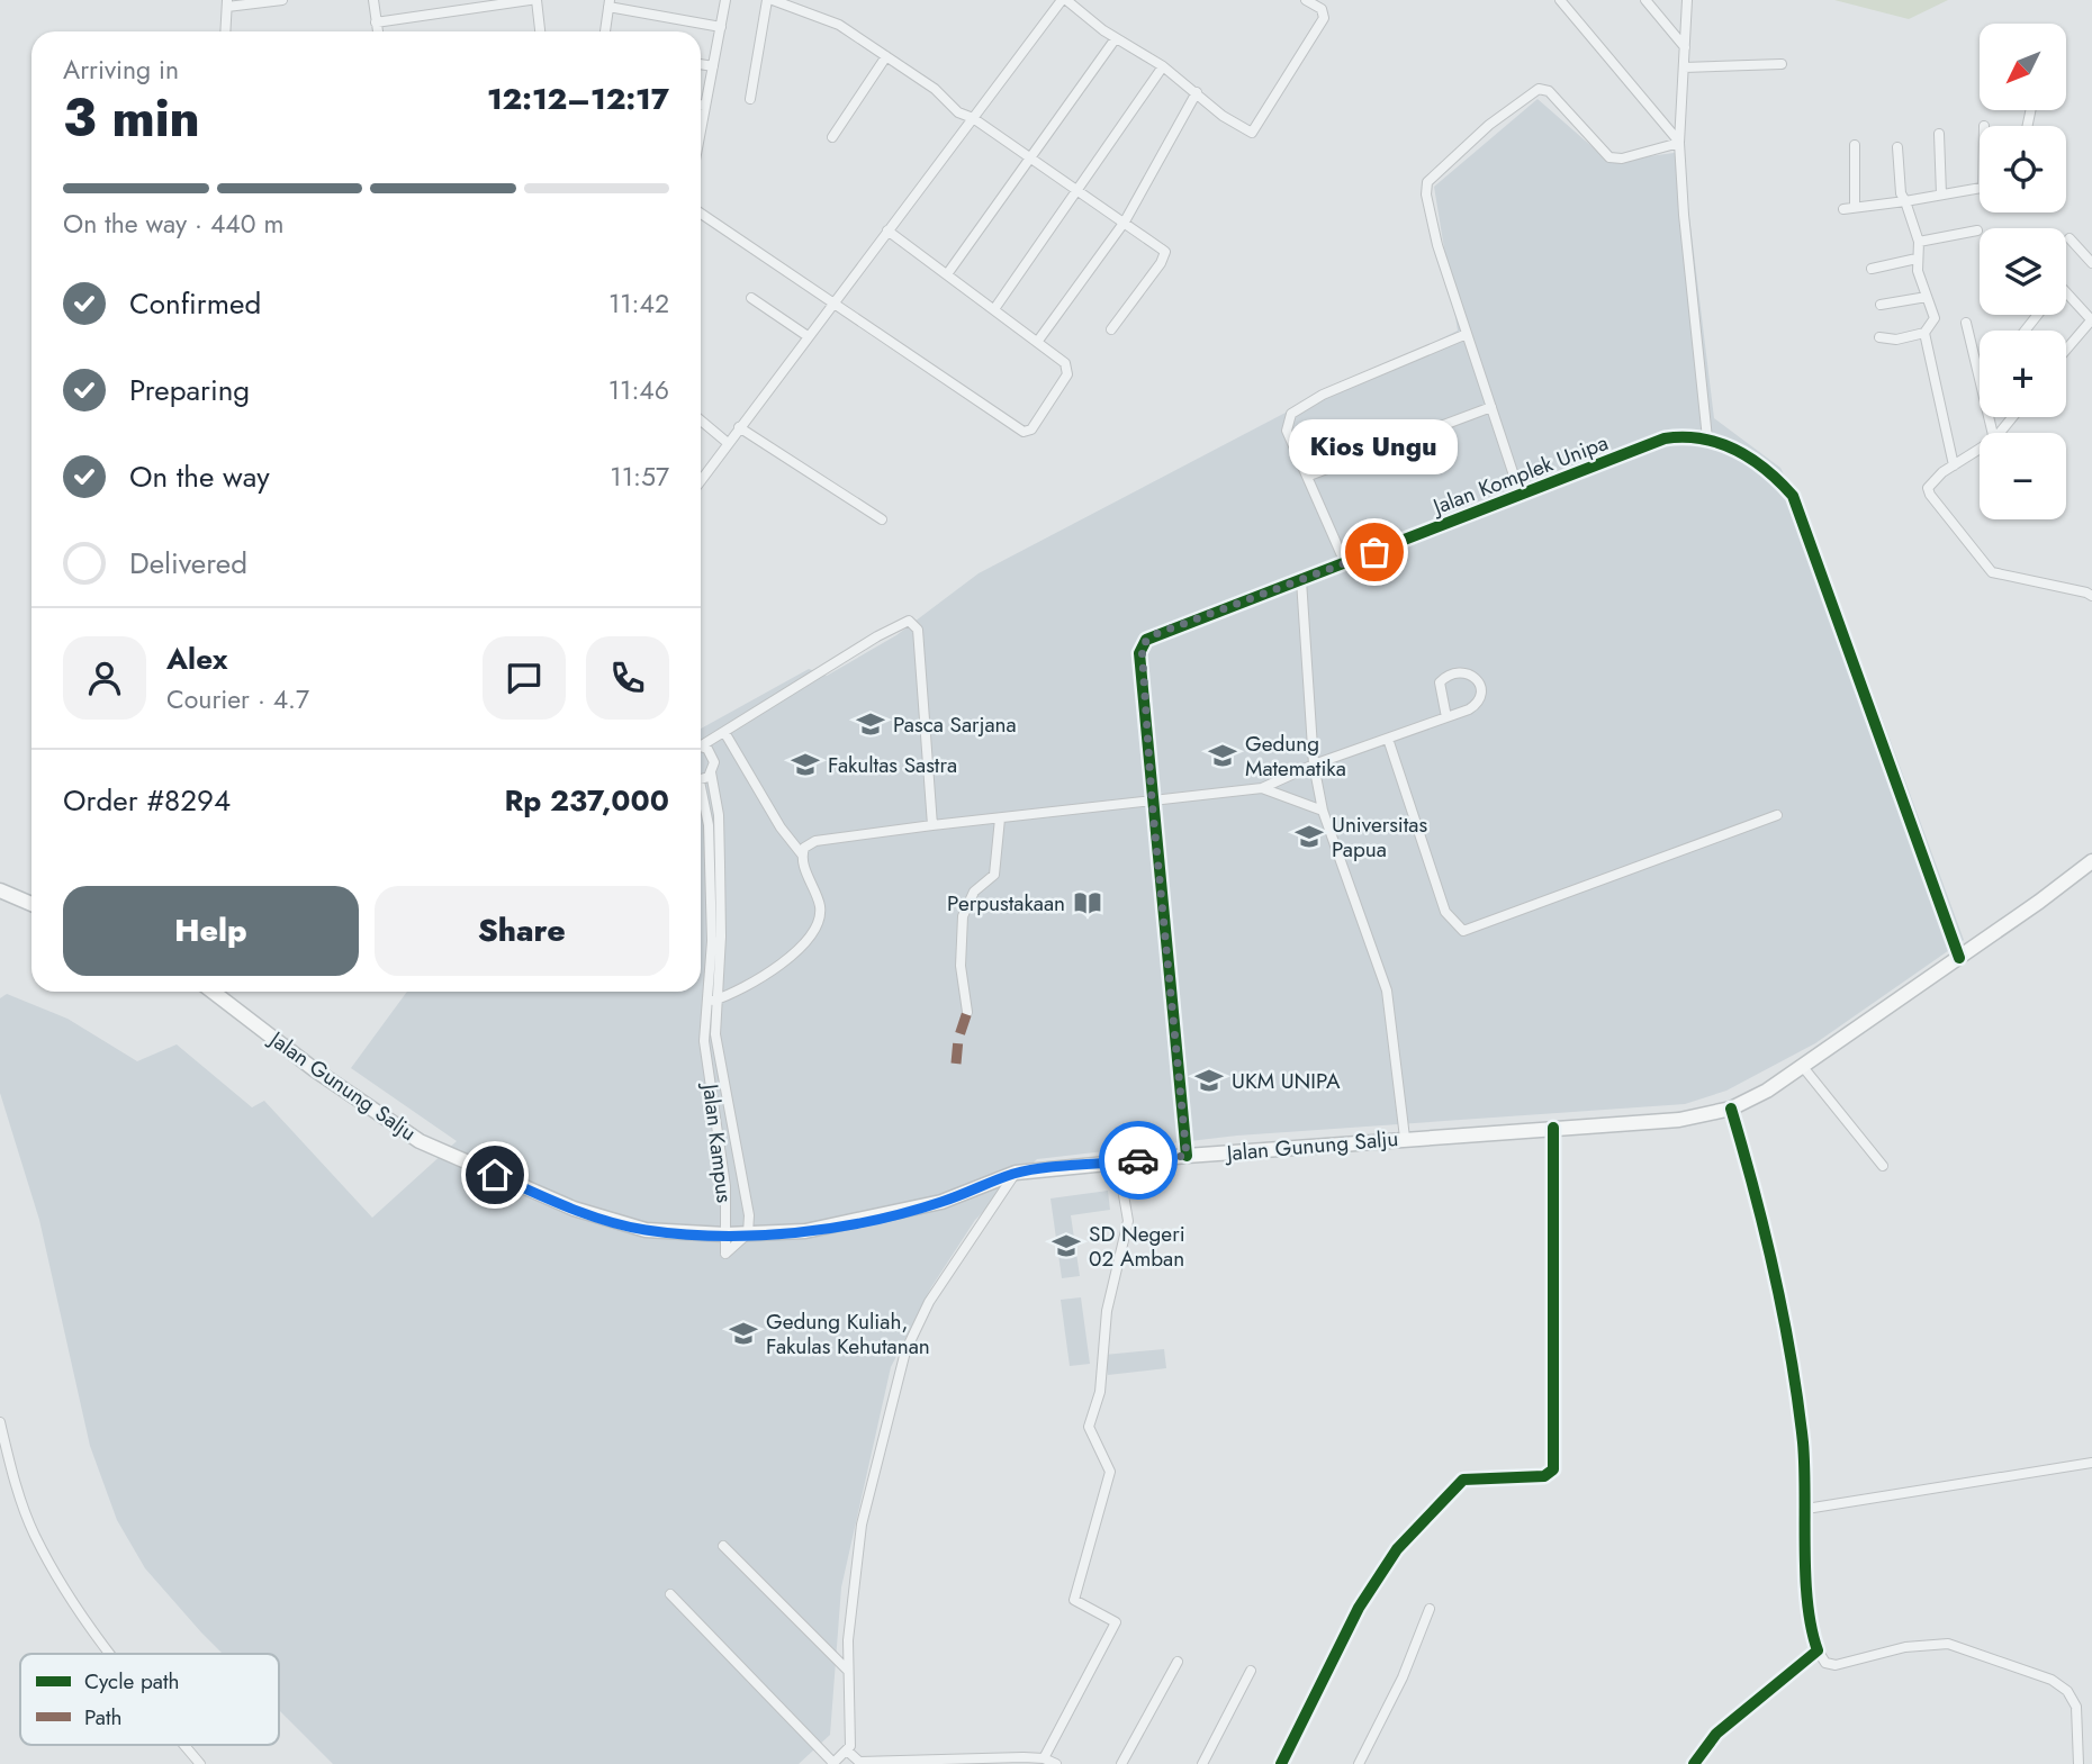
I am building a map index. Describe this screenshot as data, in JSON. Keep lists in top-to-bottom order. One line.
{"streets":{"main road":["Jalan Gunung Salju"],"street":["Jalan Komplek Unipa","Jalan Kampus"]},"crossings":[["Jalan Komplek Unipa","Jalan Gunung Salju"],["Jalan Gunung Salju","Jalan Kampus"]],"places":{"other":["Kios Ungu"],"school or university":["Pasca Sarjana","Gedung Matematika","Fakultas Sastra","Universitas Papua","UKM UNIPA","SD Negeri 02 Amban","Gedung Kuliah, Fakulas Kehutanan"],"library":["Perpustakaan"]},"legend":["Cycle path","Path"],"north":"bottom left","page":{"map_buttons":["+","−"],"heading":["3 min","Arriving in","12:12–12:17"],"panel":["Alex","Courier · 4.7","Order #8294","Rp 237,000"],"bar":"On the way · 440 m","list":[["Confirmed","11:42"],["Preparing","11:46"],["On the way","11:57"],"Delivered"],"bubble":"Kios Ungu","buttons":["Help","Share"]}}
